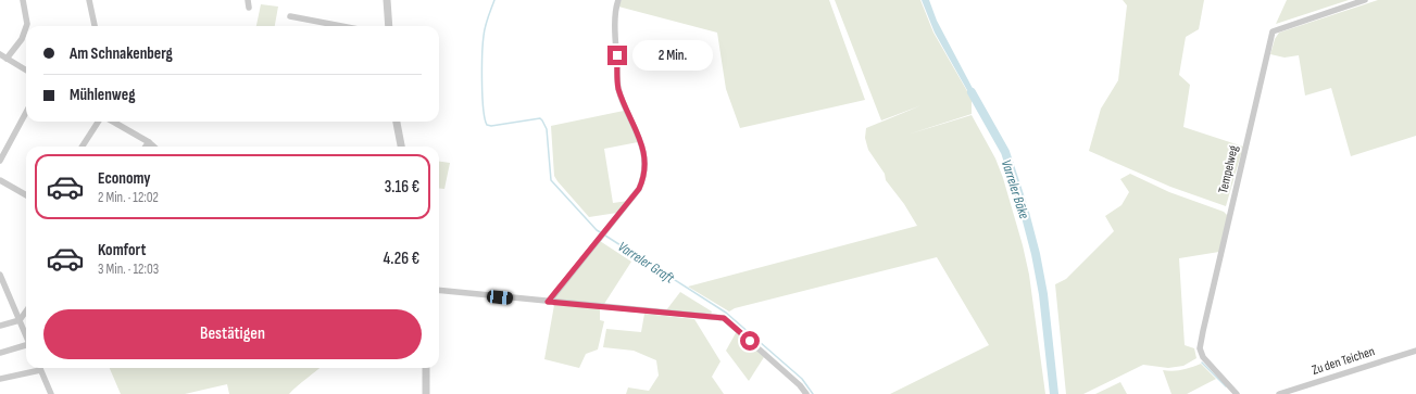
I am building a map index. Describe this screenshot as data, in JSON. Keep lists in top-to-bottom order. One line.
{"streets":{"street":["Tempelweg","Zu den Teichen"]},"water":["Varreler Bäke","Varreler Graft"],"page":{"banner":["Am Schnakenberg","Mühlenweg"],"bubble":"2 Min.","list":[{"name":"Economy","note":"2 Min. · 12:02","value":"3.16 €"},{"name":"Komfort","note":"3 Min. · 12:03","value":"4.26 €"}],"buttons":"Bestätigen"}}
